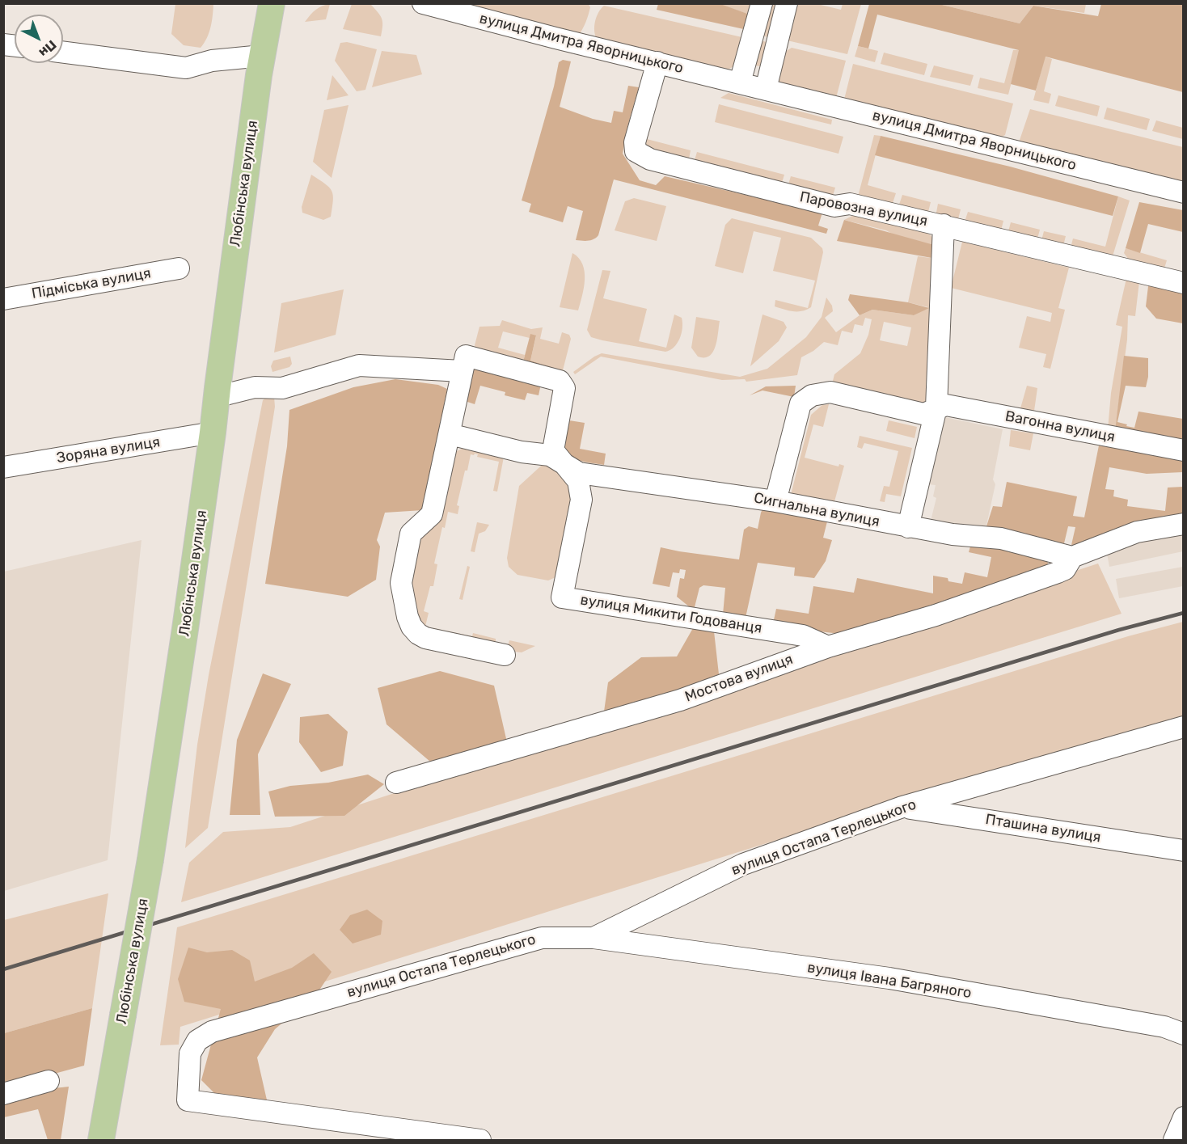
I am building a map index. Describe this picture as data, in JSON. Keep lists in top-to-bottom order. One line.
{"streets":{"main road":["Любінська вулиця"],"street":["вулиця Дмитра Яворницького","Паровозна вулиця","Підміська вулиця","Вагонна вулиця","Зоряна вулиця","Сигнальна вулиця","вулиця Микити Годованця","Мостова вулиця","Пташина вулиця","вулиця Остапа Терлецького","вулиця Івана Багряного"]},"crossings":[["вулиця Дмитра Яворницького","Паровозна вулиця"],["Любінська вулиця","Зоряна вулиця"],["Вагонна вулиця","Сигнальна вулиця"],["Сигнальна вулиця","вулиця Микити Годованця"],["Сигнальна вулиця","Мостова вулиця"],["вулиця Микити Годованця","Мостова вулиця"],["Пташина вулиця","вулиця Остапа Терлецького"],["вулиця Остапа Терлецького","вулиця Івана Багряного"]],"north":"bottom right"}
